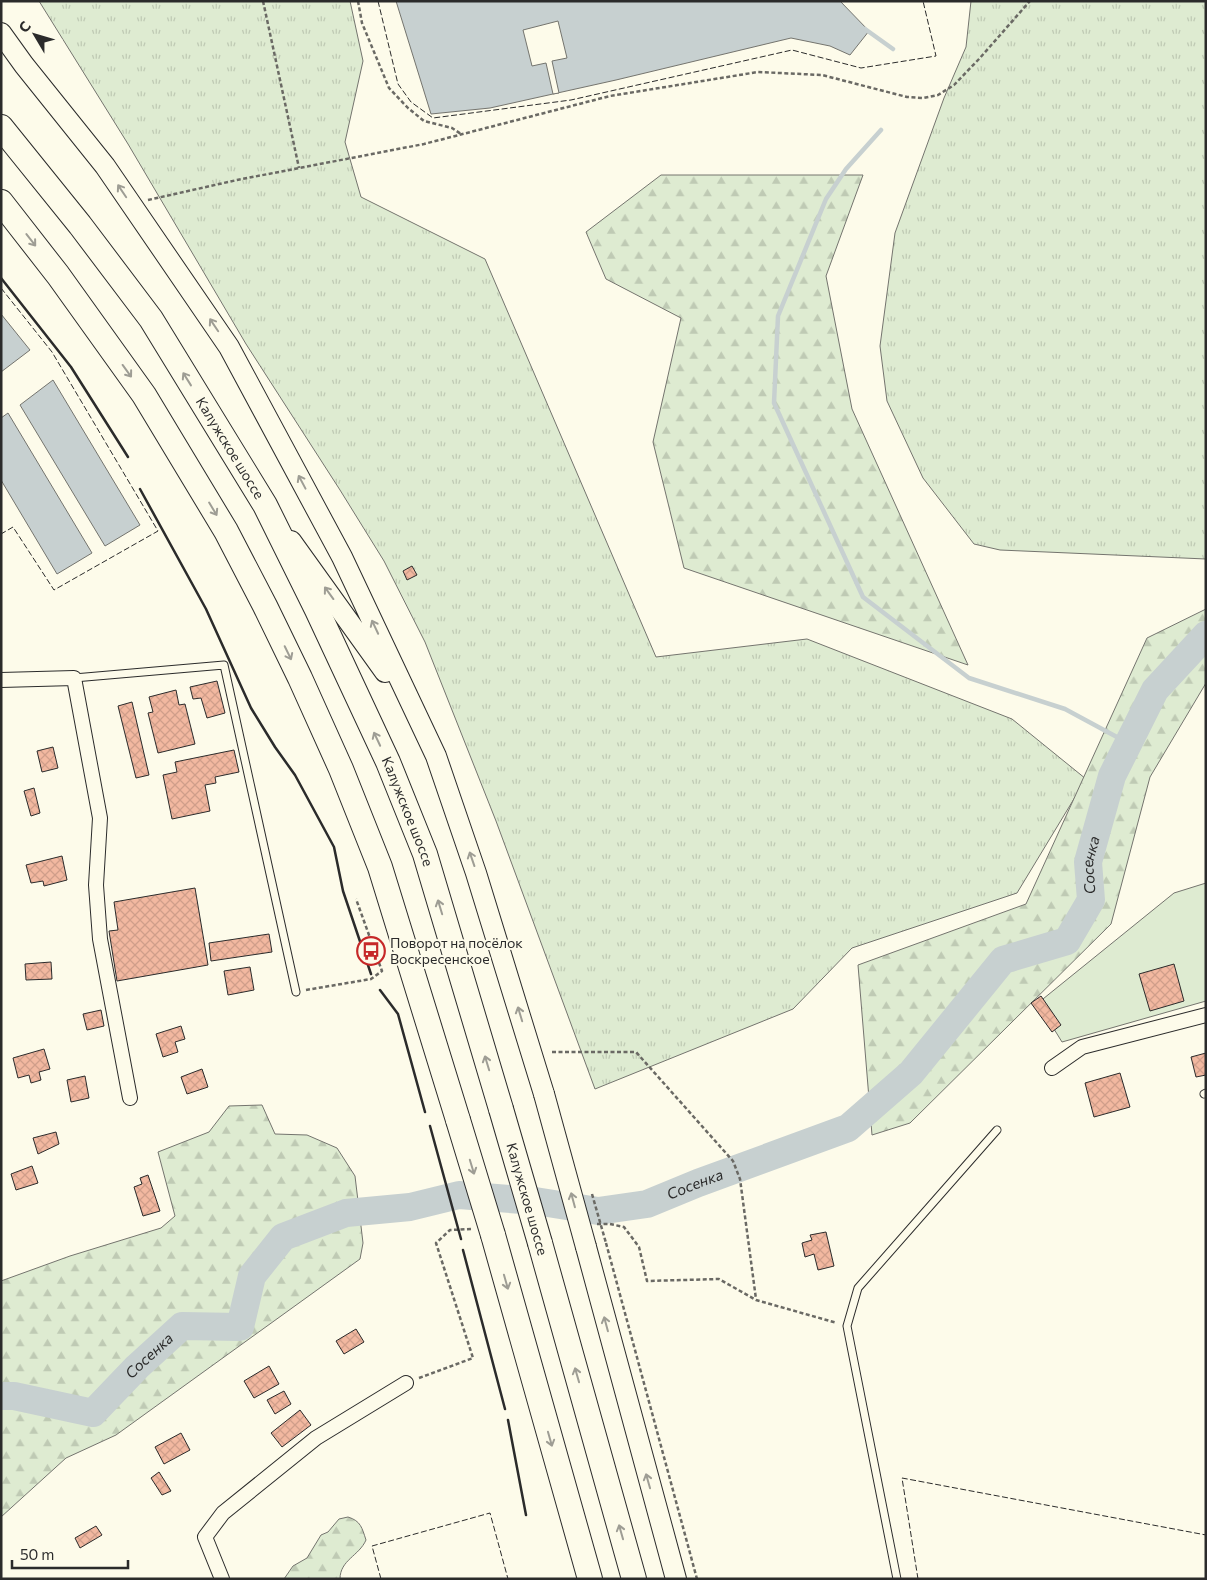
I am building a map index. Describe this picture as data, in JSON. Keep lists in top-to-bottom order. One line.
{"streets":{"highway":["Калужское шоссе"]},"water":["Сосенка"],"places":{"bus stop":["Поворот на посёлок Воскресенское"]},"scale_bar":"50 m","north":"top left"}
